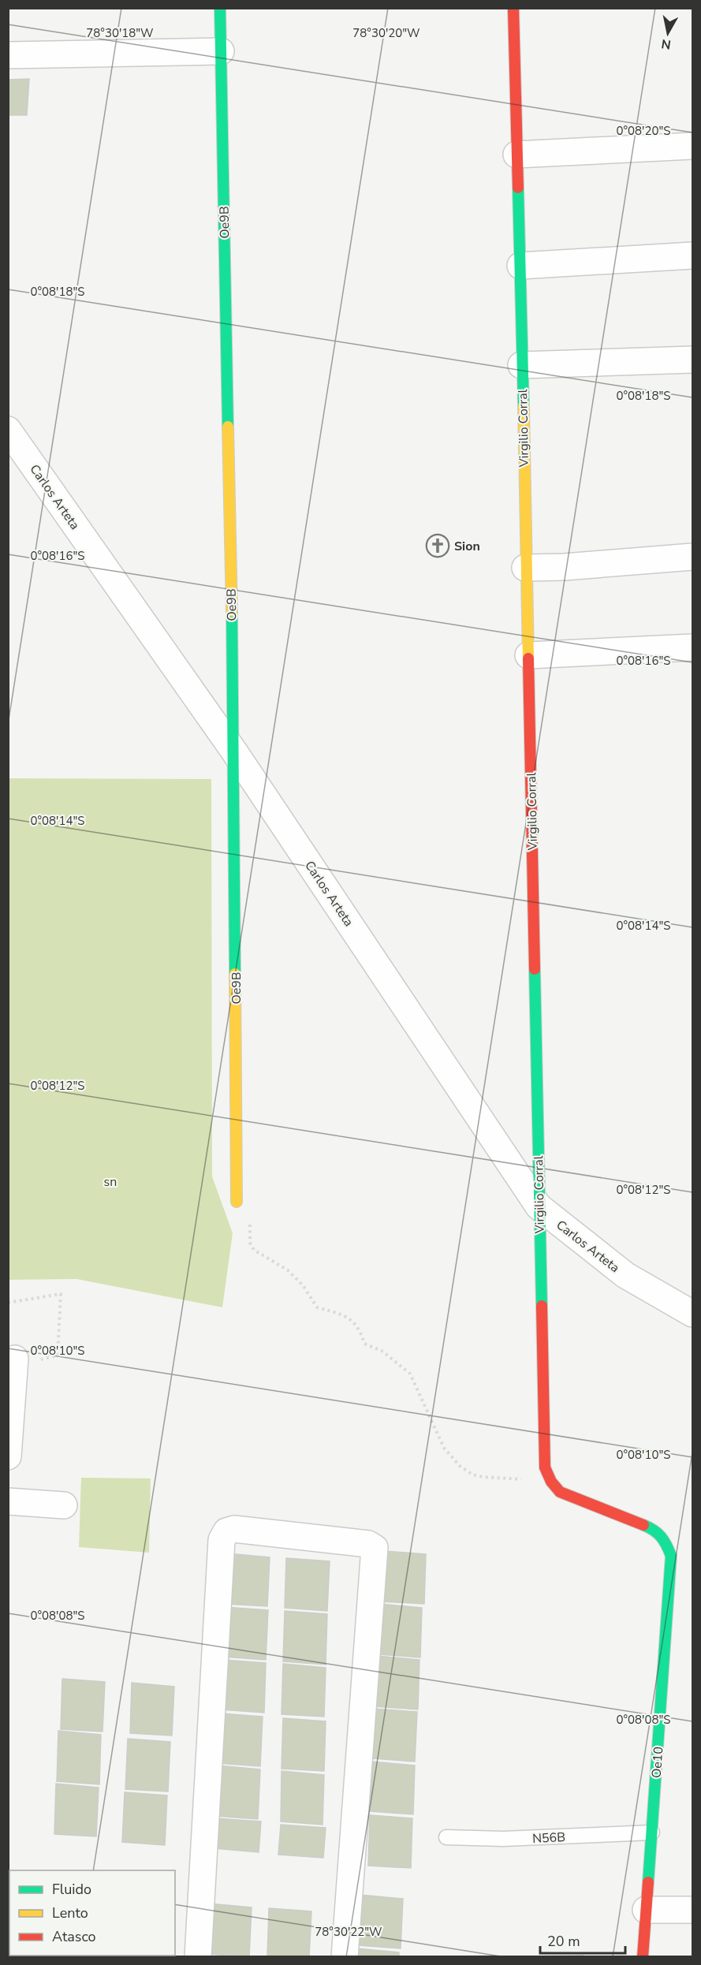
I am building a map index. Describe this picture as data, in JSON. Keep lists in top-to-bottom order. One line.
{"streets":{"street":["Oe9B","Virgilio Corral","Carlos Arteta","Oe10"],"lane":["N56B"]},"crossings":[["Oe9B","Carlos Arteta"],["Virgilio Corral","Carlos Arteta"],["Virgilio Corral","Oe10"],["Oe10","N56B"]],"parks":["sn"],"places":{"church":["Sion"]},"legend":["Fluido","Lento","Atasco"],"scale_bar":"20 m","north":"bottom","coordinates":["78°30'18\"W","78°30'20\"W","0°08'20\"S","0°08'18\"S","0°08'16\"S","0°08'14\"S","0°08'12\"S","0°08'10\"S","0°08'08\"S","78°30'22\"W"]}
